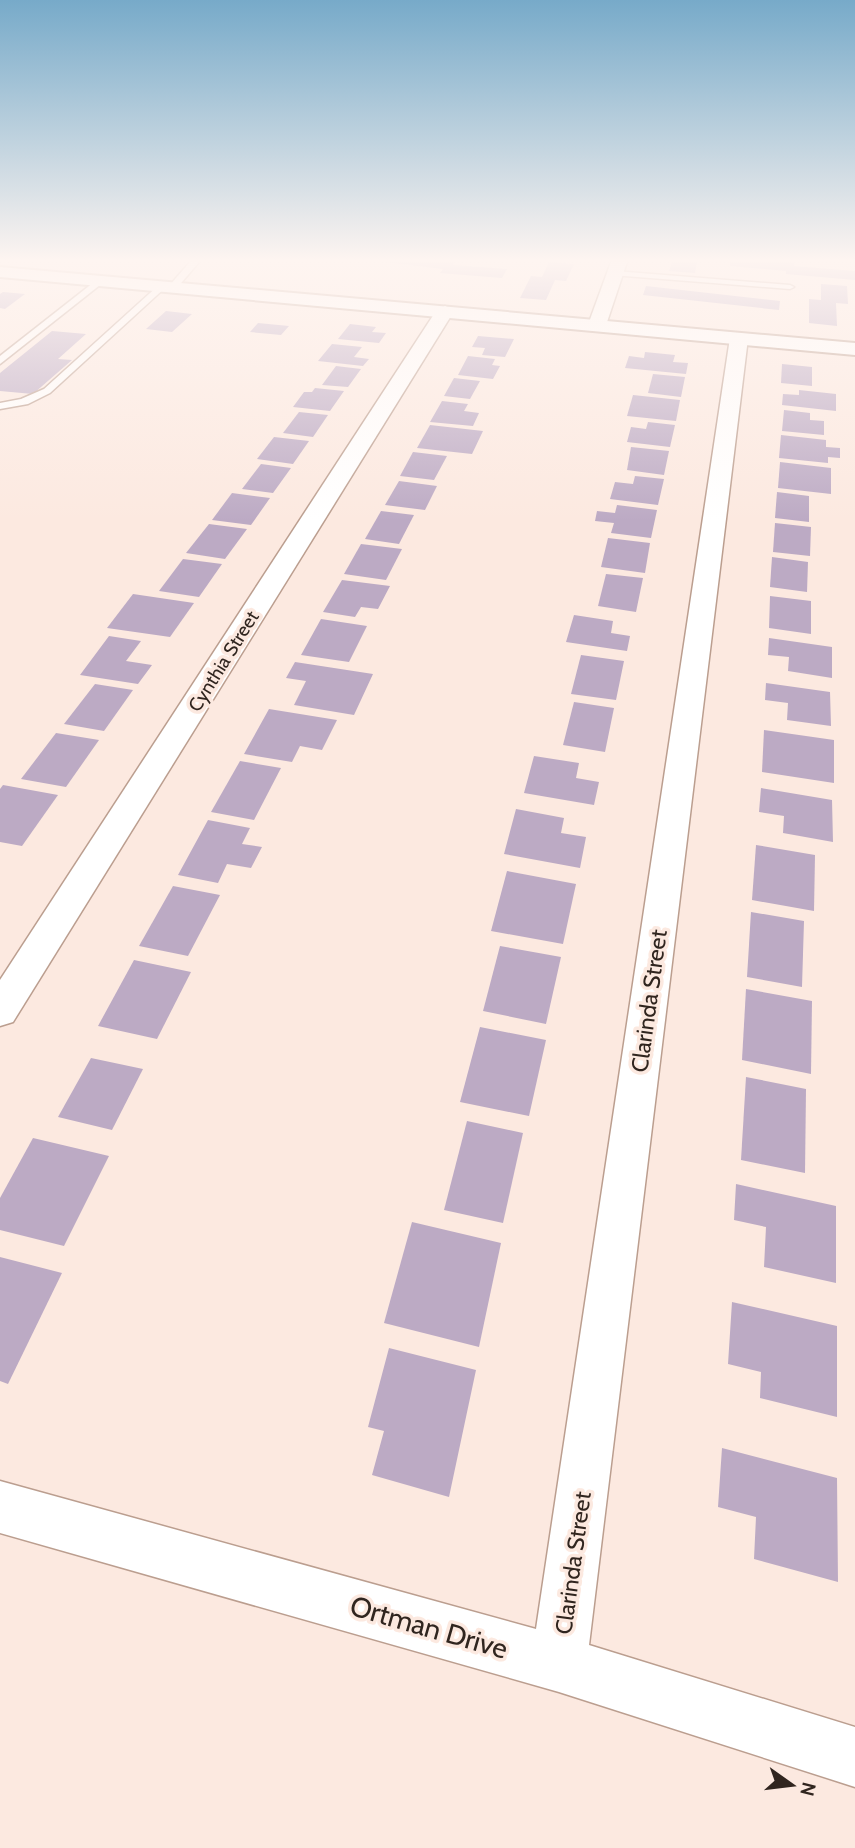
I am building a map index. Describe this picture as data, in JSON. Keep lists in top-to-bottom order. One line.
{"streets":{"street":["Cynthia Street","Clarinda Street","Ortman Drive"]},"crossings":[["Clarinda Street","Ortman Drive"]],"north":"right"}
